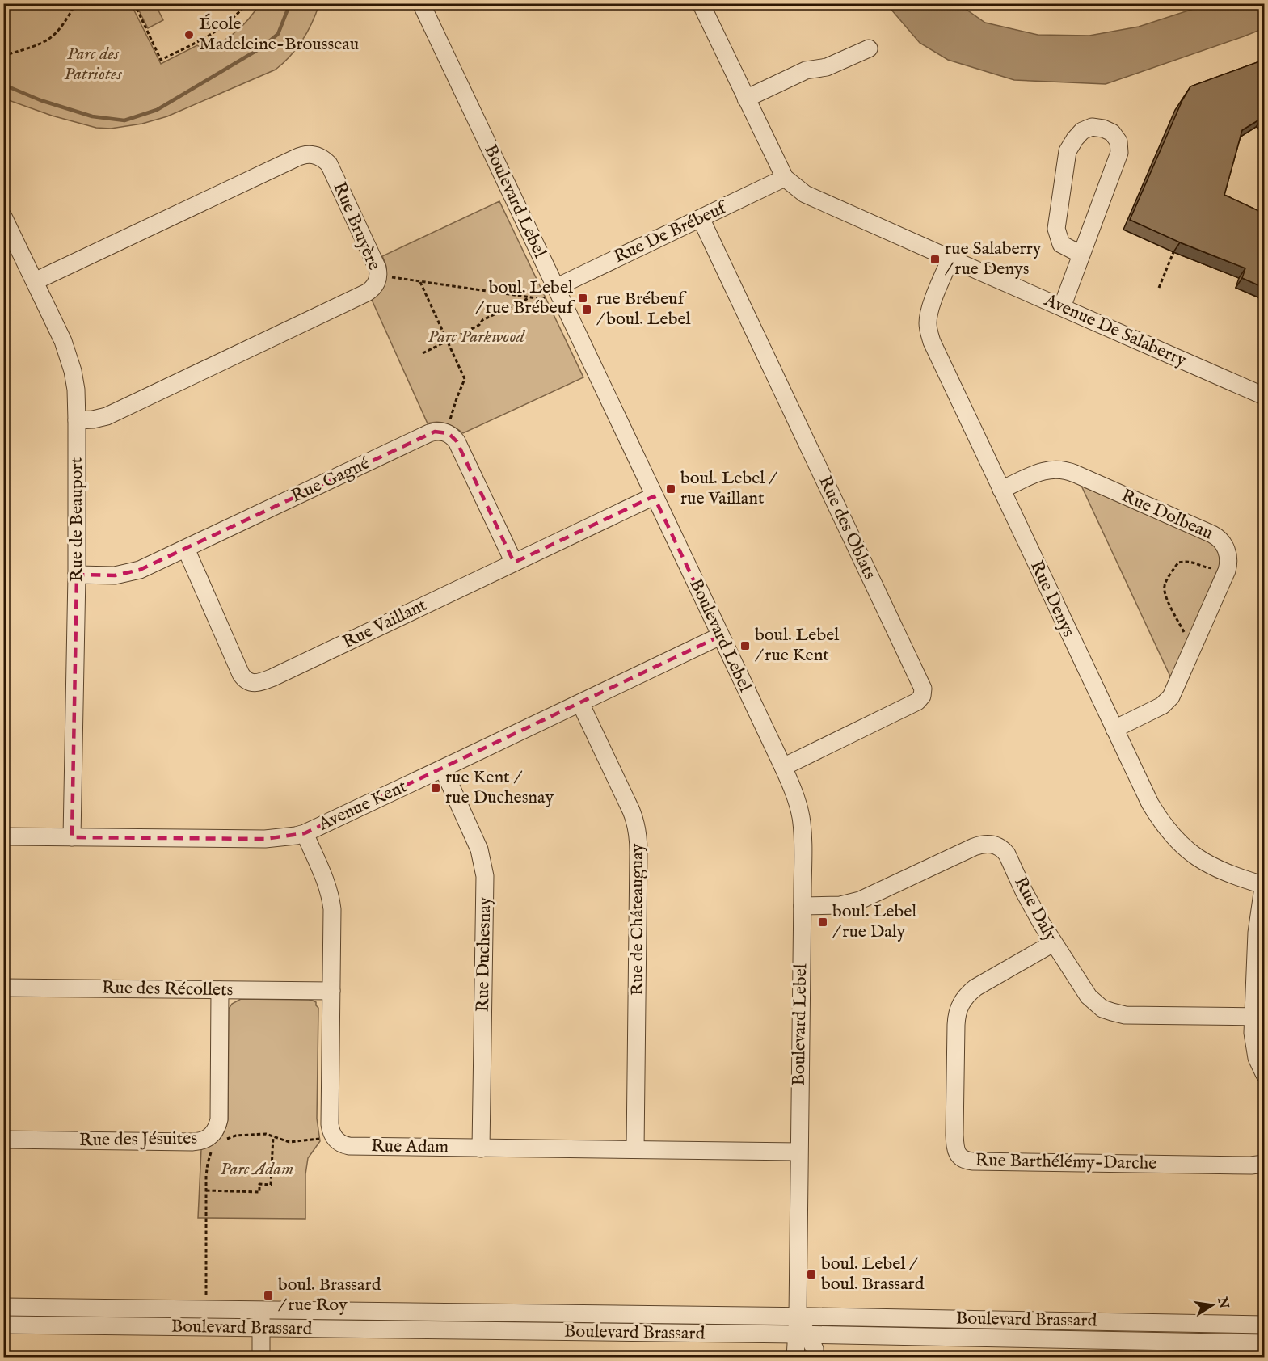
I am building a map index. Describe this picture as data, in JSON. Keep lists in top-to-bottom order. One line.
{"streets":{"street":["Boulevard Lebel","Rue Bruyère","Rue De Brébeuf","Avenue De Salaberry","Rue Gagné","Rue Dolbeau","Rue de Beauport","Rue des Oblats","Rue Denys","Rue Vaillant","Avenue Kent","Rue Daly","Rue de Châteauguay","Rue Duchesnay","Rue des Récollets","Rue des Jésuites","Rue Adam","Rue Barthélémy-Darche","Boulevard Brassard"]},"crossings":[["Boulevard Lebel","Rue De Brébeuf"],["Boulevard Lebel","Rue des Oblats"],["Boulevard Lebel","Rue Vaillant"],["Boulevard Lebel","Avenue Kent"],["Boulevard Lebel","Rue Daly"],["Boulevard Lebel","Rue Adam"],["Boulevard Lebel","Boulevard Brassard"],["Rue Bruyère","Rue de Beauport"],["Rue De Brébeuf","Avenue De Salaberry"],["Rue De Brébeuf","Rue des Oblats"],["Avenue De Salaberry","Rue Denys"],["Rue Gagné","Rue de Beauport"],["Rue Gagné","Rue Vaillant"],["Rue Dolbeau","Rue Denys"],["Rue de Beauport","Avenue Kent"],["Avenue Kent","Rue de Châteauguay"],["Avenue Kent","Rue Duchesnay"],["Avenue Kent","Rue Adam"],["Rue Daly","Rue Barthélémy-Darche"],["Rue de Châteauguay","Rue Adam"],["Rue Duchesnay","Rue Adam"],["Rue des Récollets","Rue des Jésuites"],["Rue des Récollets","Rue Adam"]],"parks":["Parc des Patriotes","Parc Parkwood","Parc Adam"],"places":{"other":["École Madeleine-Brousseau"],"transit":["rue Salaberry / rue Denys","boul. Lebel / rue Brébeuf","rue Brébeuf / boul. Lebel","boul. Lebel / rue Vaillant","boul. Lebel / rue Kent","rue Kent / rue Duchesnay","boul. Lebel / rue Daly","boul. Lebel / boul. Brassard","boul. Brassard / rue Roy"]},"north":"right"}
